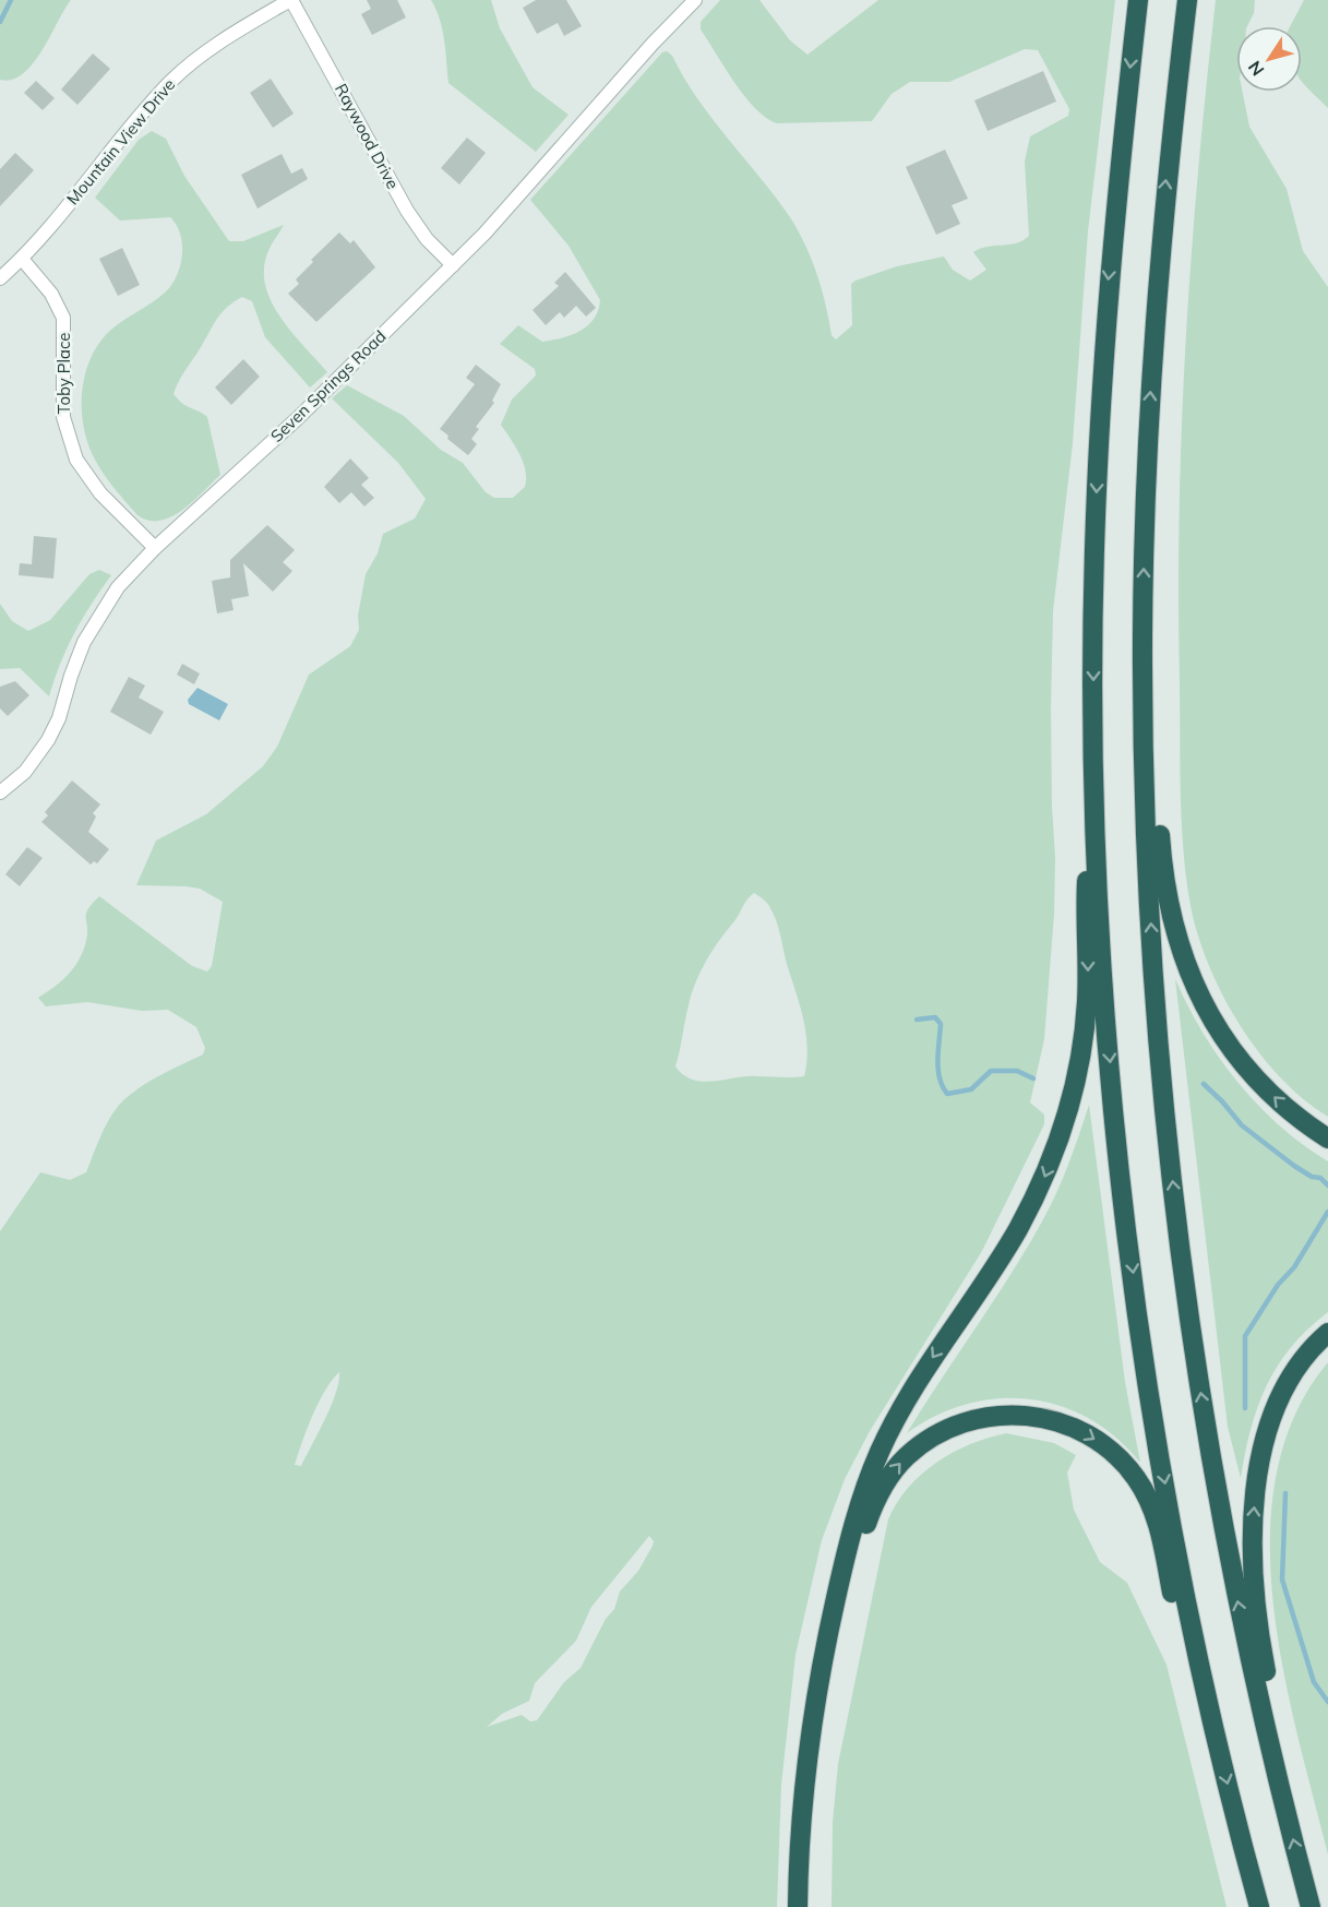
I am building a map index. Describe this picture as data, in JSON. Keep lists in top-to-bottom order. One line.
{"streets":{"street":["Raywood Drive","Mountain View Drive","Toby Place","Seven Springs Road"]},"crossings":[["Raywood Drive","Mountain View Drive"],["Raywood Drive","Seven Springs Road"],["Mountain View Drive","Toby Place"],["Toby Place","Seven Springs Road"]],"north":"bottom left"}
